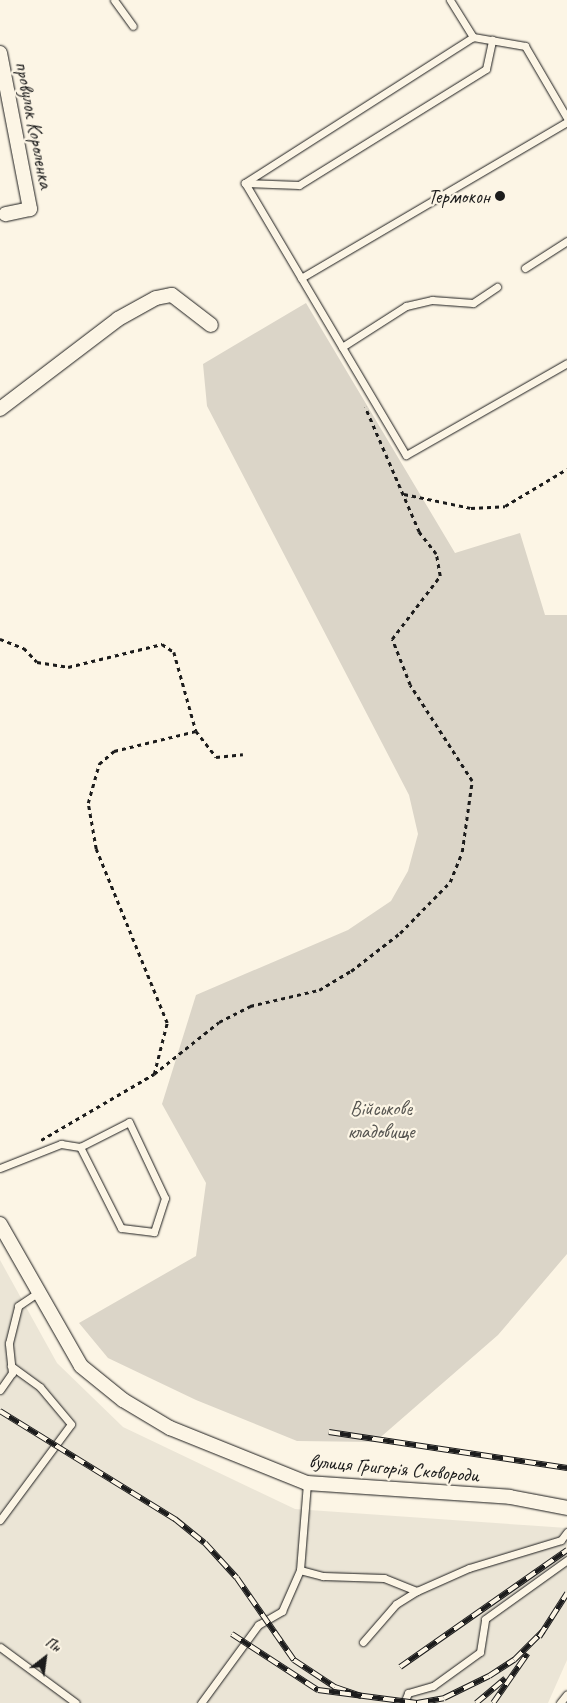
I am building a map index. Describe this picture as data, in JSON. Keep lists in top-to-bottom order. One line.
{"streets":{"street":["провулок Короленка","вулиця Григорія Сковороди"]},"parks":["Військове кладовище"],"places":["Термокон"],"north":"top right"}
